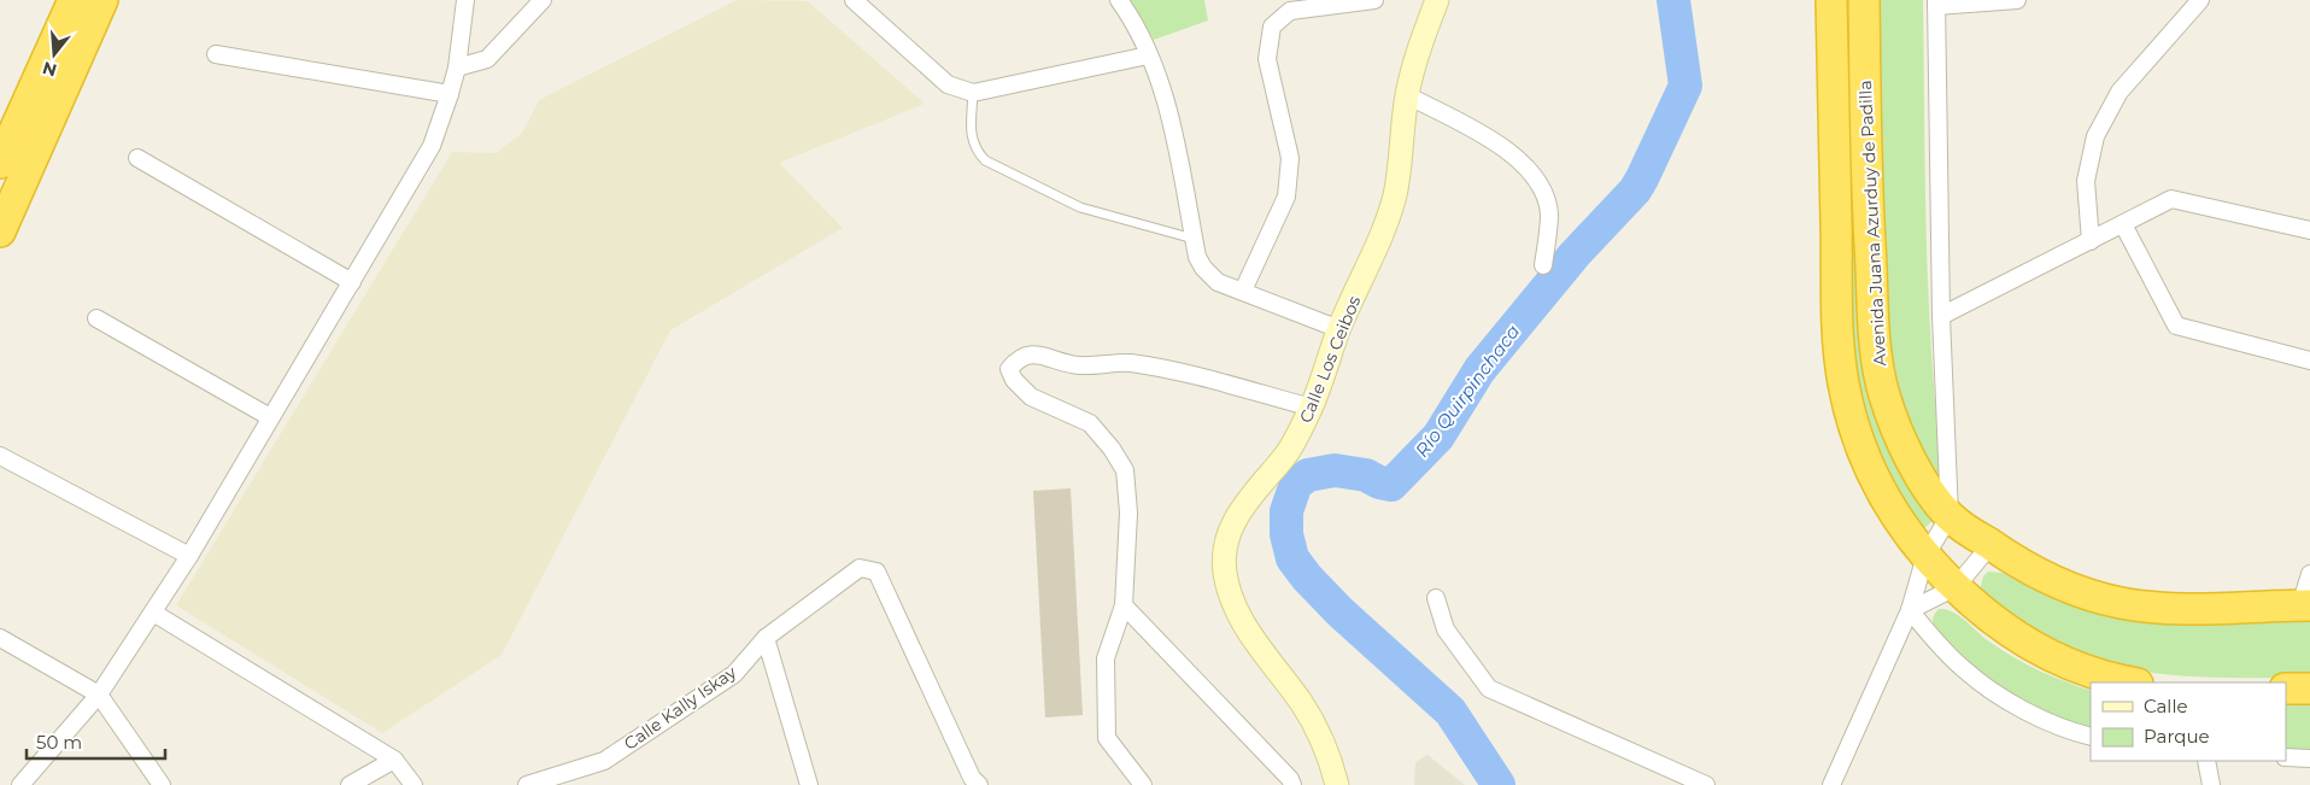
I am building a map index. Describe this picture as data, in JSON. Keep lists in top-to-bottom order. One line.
{"streets":{"highway":["Avenida Juana Azurduy de Padilla"],"street":["Calle Los Ceibos","Calle Kally Iskay"]},"water":["Río Quirpinchaca"],"legend":["Calle","Parque"],"scale_bar":"50 m","north":"bottom"}
